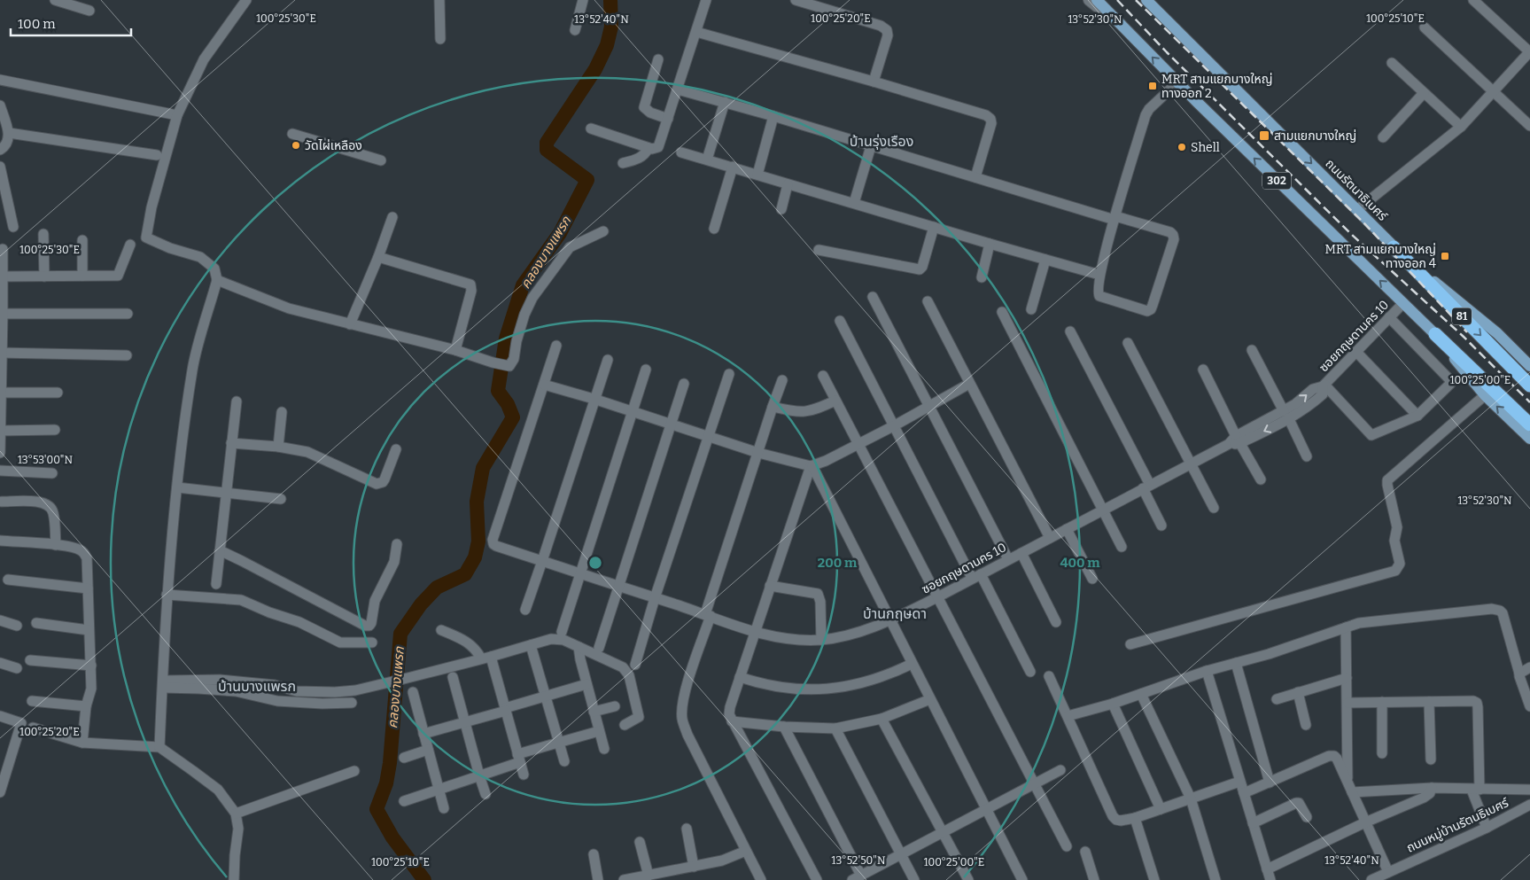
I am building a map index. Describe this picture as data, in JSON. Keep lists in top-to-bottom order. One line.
{"streets":{"highway":["81"],"main road":["302","ถนนรัตนาธิเบศร์"],"street":["ซอยกฤษดานคร 10","ถนนหมู่บ้านรัตนธิเบศร์"]},"crossings":[["302","81"],["302","ซอยกฤษดานคร 10"],["ถนนรัตนาธิเบศร์","81"]],"districts":["บ้านรุ่งเรือง","บ้านกฤษดา","บ้านบางแพรก"],"water":["คลองบางแพรก"],"places":{"transit":["MRT สามแยกบางใหญ่ ทางออก 2","สามแยกบางใหญ่","MRT สามแยกบางใหญ่ ทางออก 4"],"other":["วัดไผ่เหลือง","Shell"]},"scale_bar":"100 m","coordinates":["100°25'30\"E","100°25'20\"E","100°25'10\"E","13°52'30\"N","13°52'40\"N","100°25'00\"E","13°53'00\"N","13°52'50\"N"],"rings":["200 m","400 m"]}
